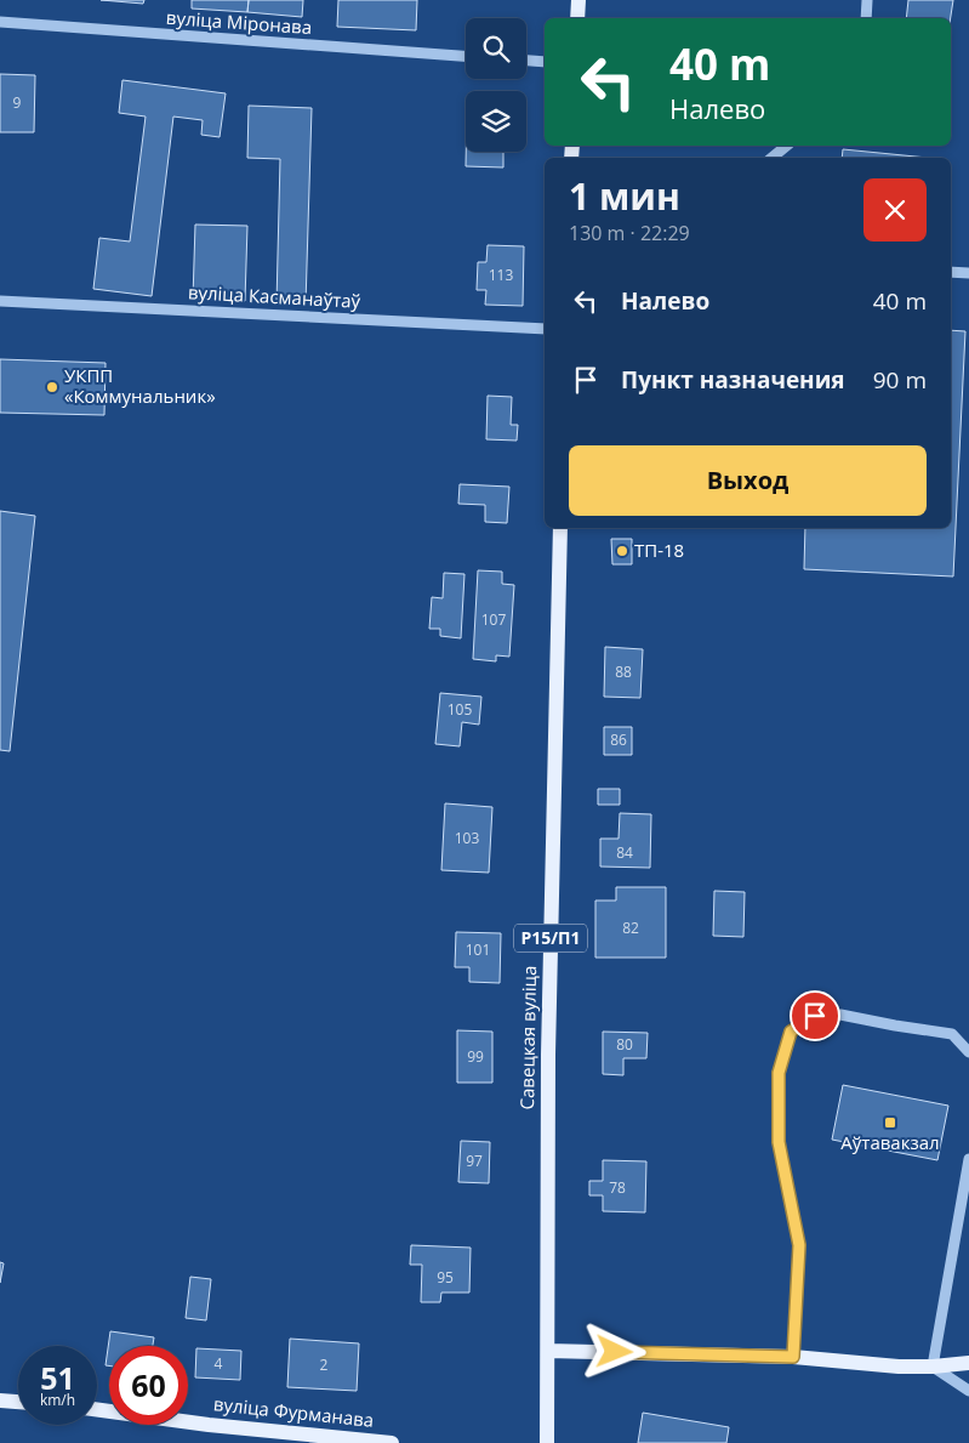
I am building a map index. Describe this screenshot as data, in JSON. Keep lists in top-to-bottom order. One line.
{"streets":{"main road":["Р15/П1","Савецкая вуліца","вуліца Фурманава"],"street":["вуліца Міронава","вуліца Касманаўтаў"]},"places":{"other":["УКПП «Коммунальник»","ТП-18"],"transit":["Аўтавакзал"]},"house_numbers":["9","113","107","88","105","86","103","84","82","101","80","99","97","78","95","4","2"],"page":{"turn":["40 m","Налево"],"heading":["1 мин","130 m · 22:29"],"list":[{"name":"Налево","value":"40 m"},{"name":"Пункт назначения","value":"90 m"}],"buttons":"Выход","speed":"51 km/h","limit":"60"}}
